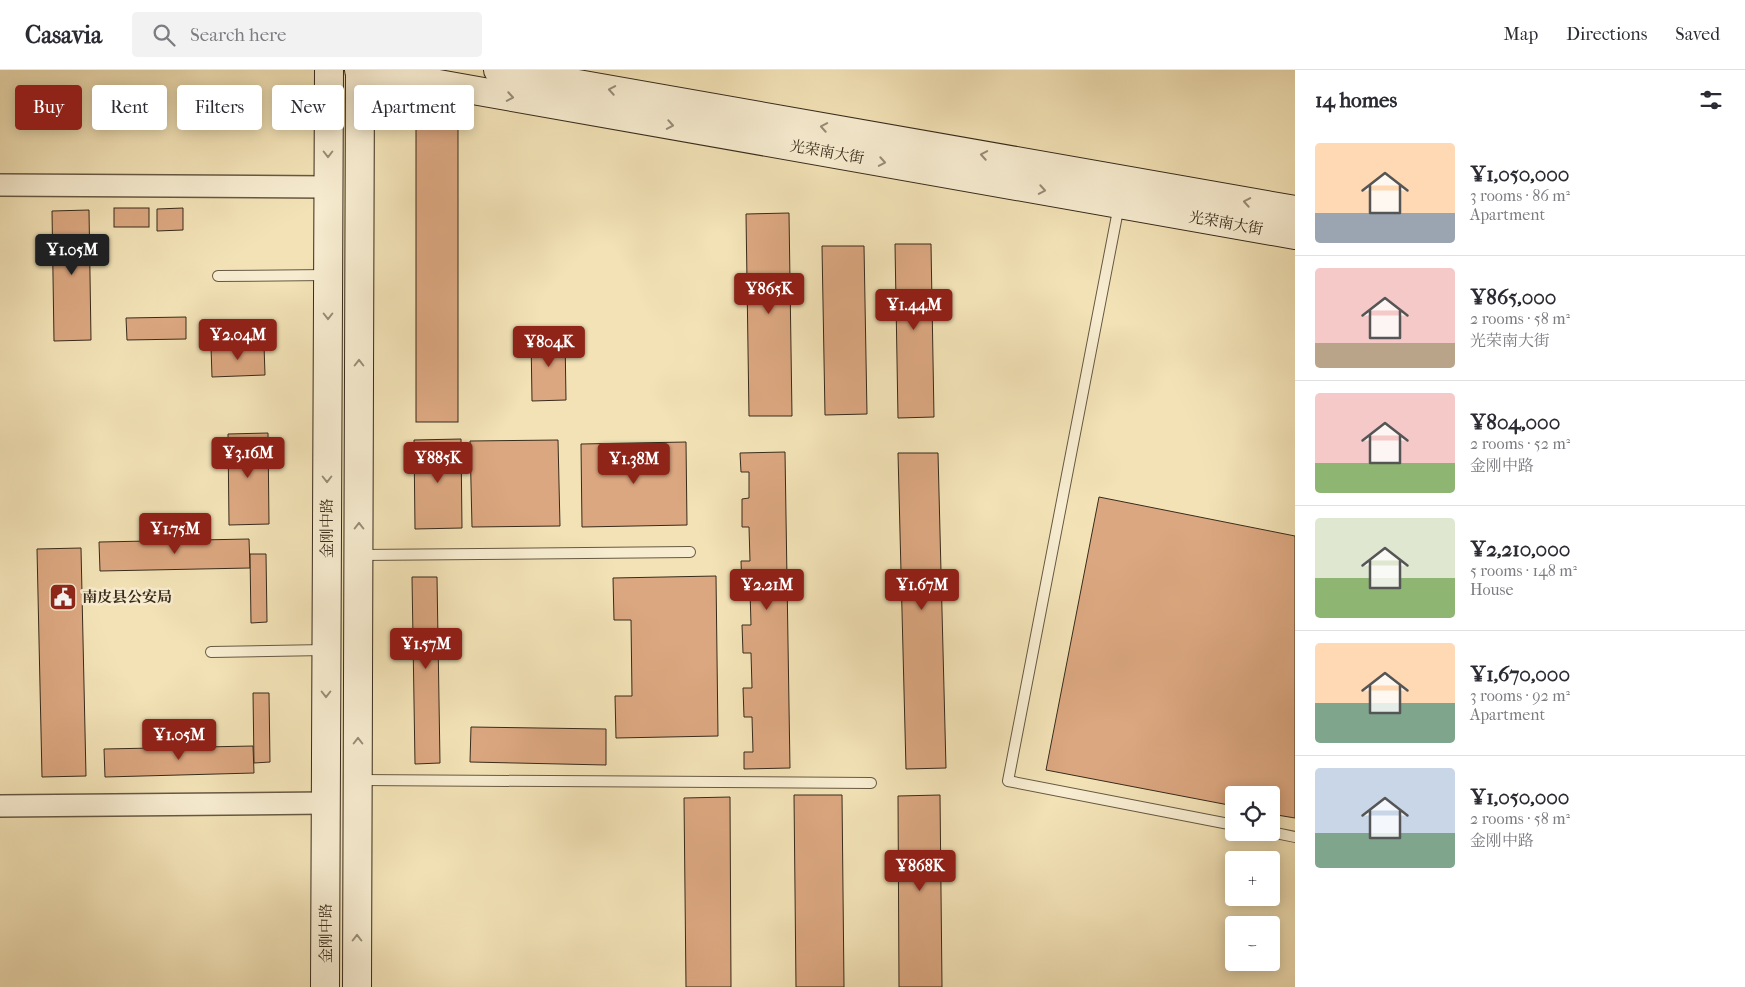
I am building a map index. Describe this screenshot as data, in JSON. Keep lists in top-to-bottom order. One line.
{"streets":{"street":["光荣南大街","金刚中路"]},"crossings":[["光荣南大街","金刚中路"]],"places":{"public building":["南皮县公安局"]},"page":{"header":"Casavia","search":"Search here","nav":["Map","Directions","Saved"],"heading":"14 homes","chip":["Buy","Rent","Filters","New","Apartment"],"list":[{"name":"¥1,050,000","note":"3 rooms · 86 m² · Apartment"},{"name":"¥865,000","note":"2 rooms · 58 m² · 光荣南大街"},{"name":"¥804,000","note":"2 rooms · 52 m² · 金刚中路"},{"name":"¥2,210,000","note":"5 rooms · 148 m² · House"},{"name":"¥1,670,000","note":"3 rooms · 92 m² · Apartment"},{"name":"¥1,050,000","note":"2 rooms · 58 m² · 金刚中路"}],"price":["¥1.05M","¥865K","¥1.44M","¥2.04M","¥804K","¥3.16M","¥885K","¥1.38M","¥1.75M","¥2.21M","¥1.67M","¥1.57M","¥1.05M","¥868K"],"map_buttons":["+","−"]}}
